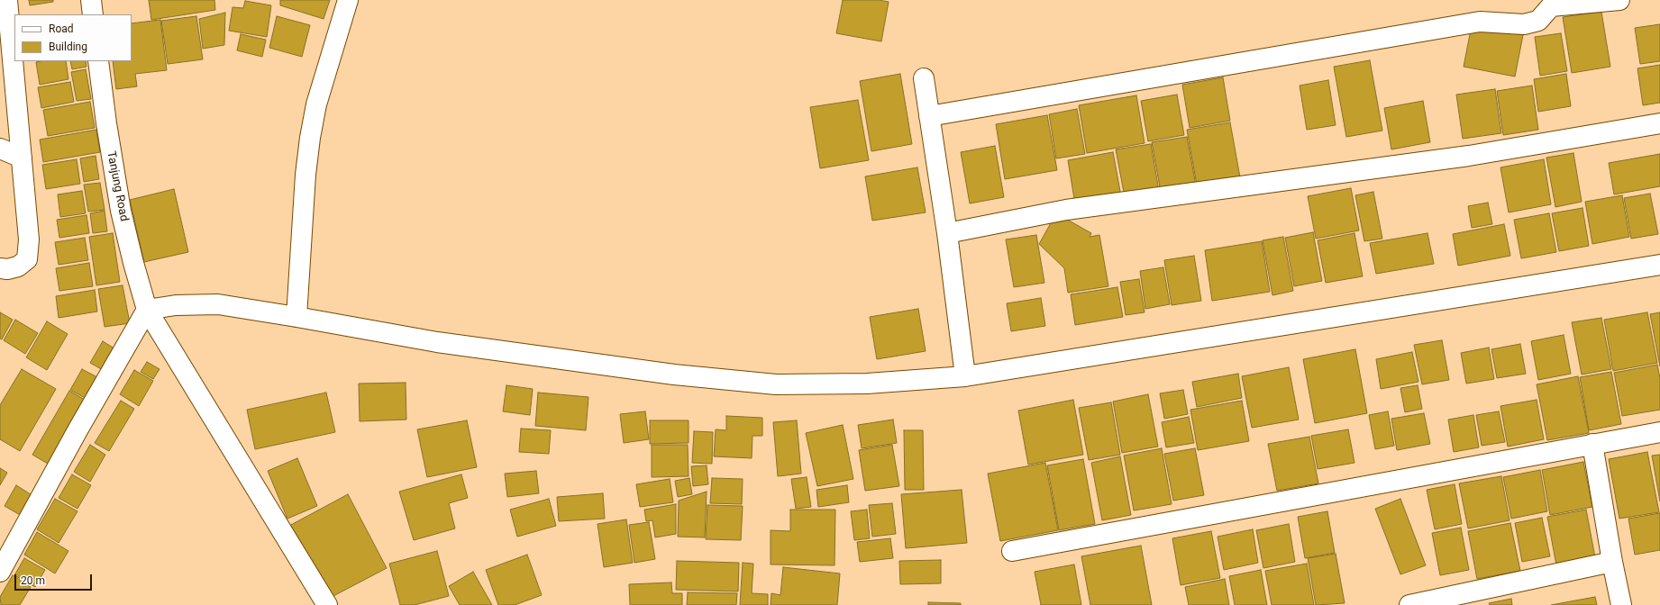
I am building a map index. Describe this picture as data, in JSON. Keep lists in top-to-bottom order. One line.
{"streets":{"street":["Tanjung Road"]},"legend":["Road","Building"],"scale_bar":"20 m"}
